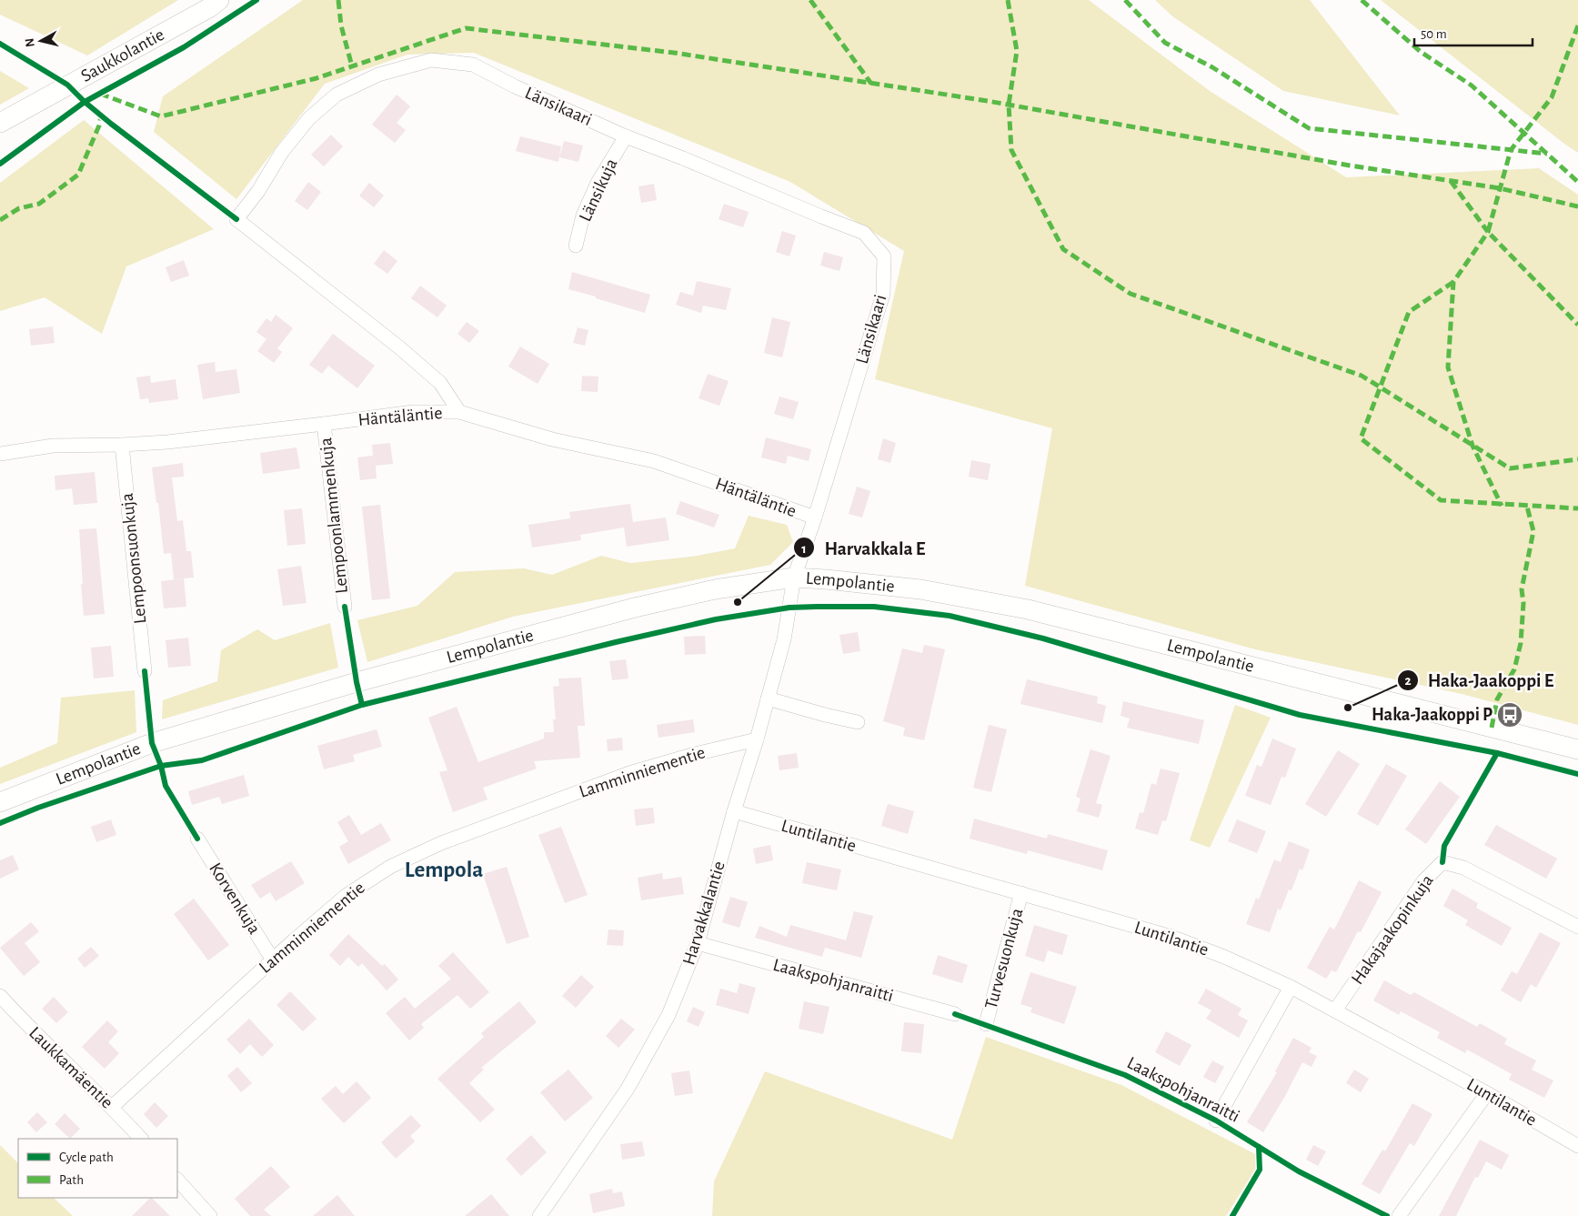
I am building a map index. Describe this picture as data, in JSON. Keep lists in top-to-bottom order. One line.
{"streets":{"street":["Saukkolantie","Länsikaari","Länsikuja","Häntäläntie","Lempoonlammenkuja","Lempoonsuonkuja","Lempolantie","Lamminniementie","Luntilantie","Korvenkuja","Harvakkalantie","Hakajaakopinkuja","Turvesuonkuja","Laakspohjanraitti","Laukkamäentie"]},"crossings":[["Länsikaari","Länsikuja"],["Länsikaari","Häntäläntie"],["Länsikaari","Lempolantie"],["Länsikaari","Harvakkalantie"],["Häntäläntie","Lempoonlammenkuja"],["Häntäläntie","Lempoonsuonkuja"],["Lempolantie","Harvakkalantie"],["Lamminniementie","Korvenkuja"],["Lamminniementie","Harvakkalantie"],["Lamminniementie","Laukkamäentie"],["Luntilantie","Harvakkalantie"],["Luntilantie","Hakajaakopinkuja"],["Luntilantie","Turvesuonkuja"],["Harvakkalantie","Laakspohjanraitti"]],"districts":["Lempola"],"places":{"other":["Harvakkala E","Haka-Jaakoppi E"],"bus stop":["Haka-Jaakoppi P"]},"legend":["Cycle path","Path"],"scale_bar":"50 m","north":"left"}
